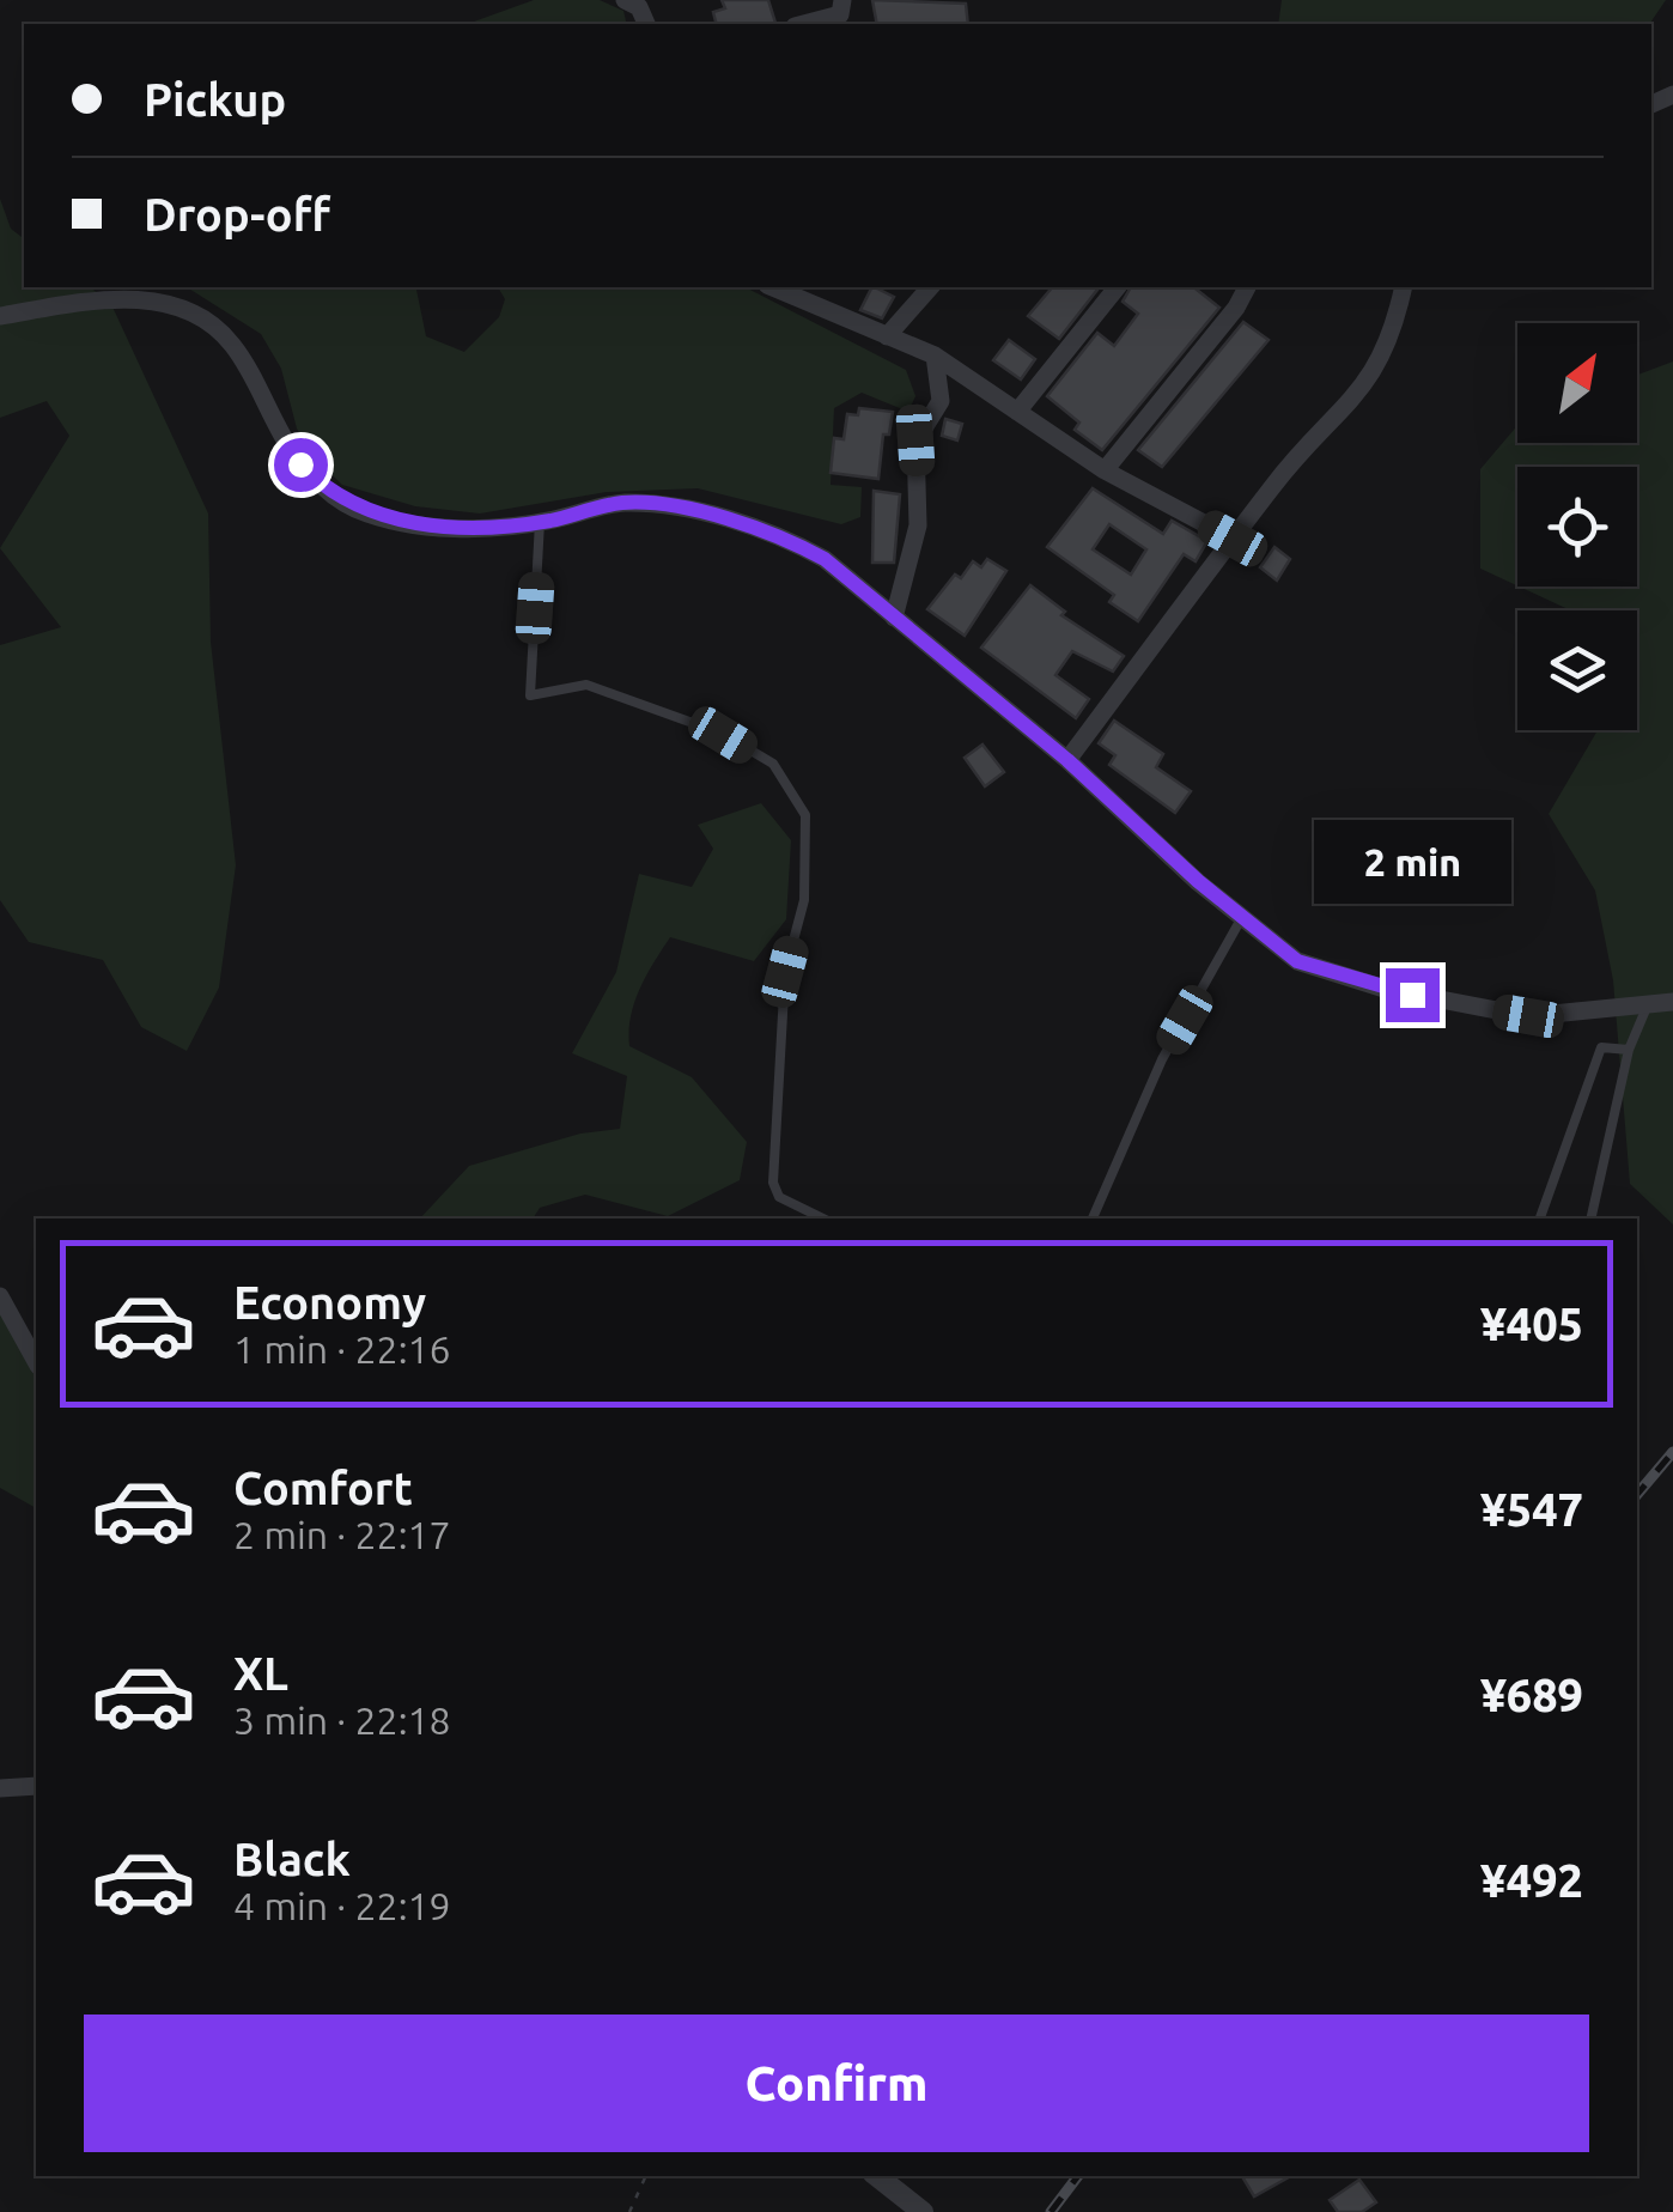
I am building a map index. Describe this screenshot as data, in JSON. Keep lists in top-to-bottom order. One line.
{"north":"top right","page":{"banner":["Pickup","Drop-off"],"bubble":"2 min","list":[{"name":"Economy","note":"1 min · 22:16","value":"¥405"},{"name":"Comfort","note":"2 min · 22:17","value":"¥547"},{"name":"XL","note":"3 min · 22:18","value":"¥689"},{"name":"Black","note":"4 min · 22:19","value":"¥492"}],"buttons":"Confirm"}}
